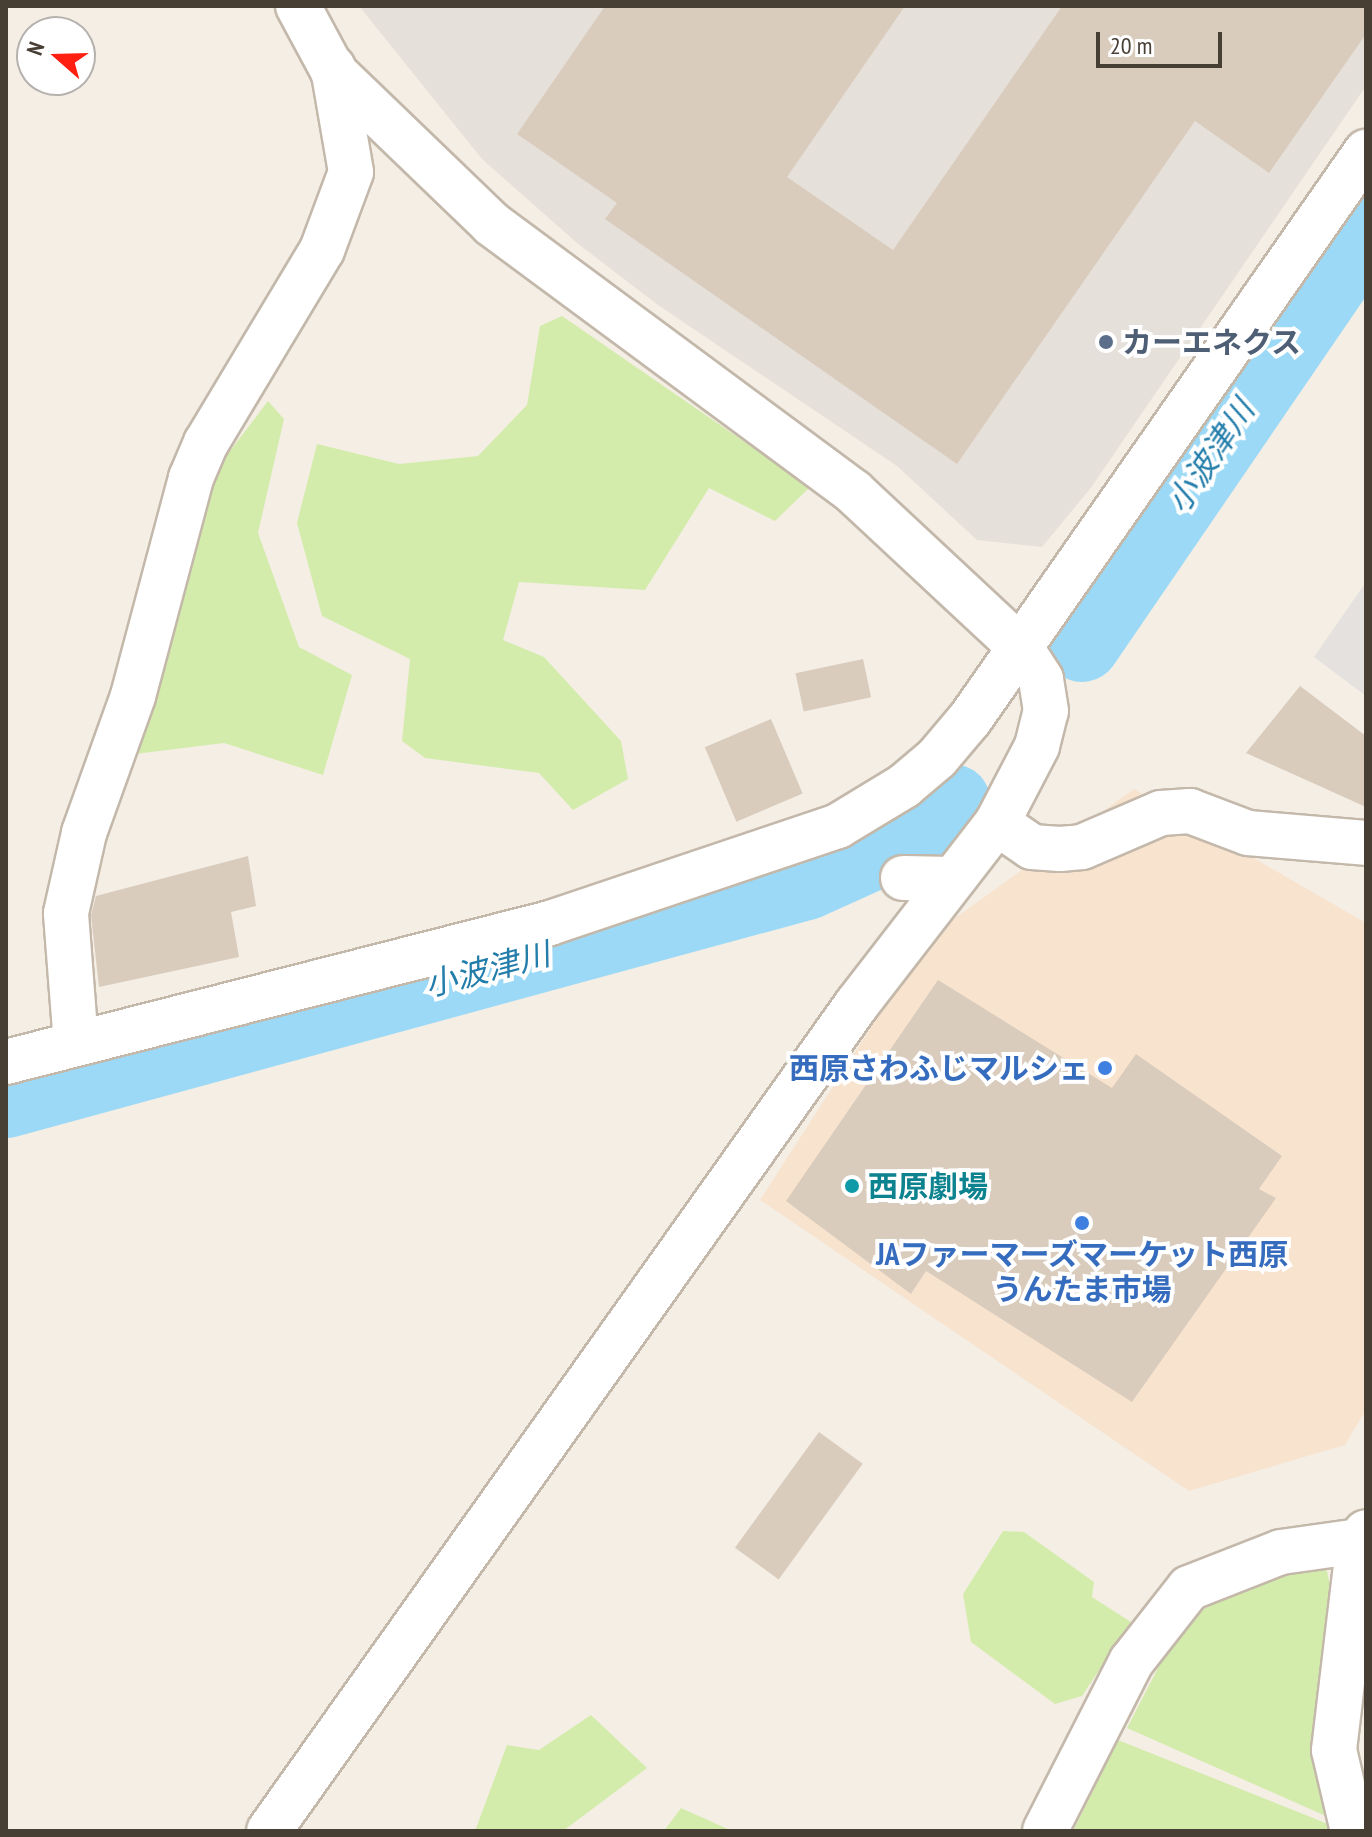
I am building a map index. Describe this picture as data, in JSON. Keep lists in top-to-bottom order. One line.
{"water":["小波津川"],"places":["カーエネクス","西原さわふじマルシェ","西原劇場","JAファーマーズマーケット西原 うんたま市場"],"scale_bar":"20 m","north":"left"}
